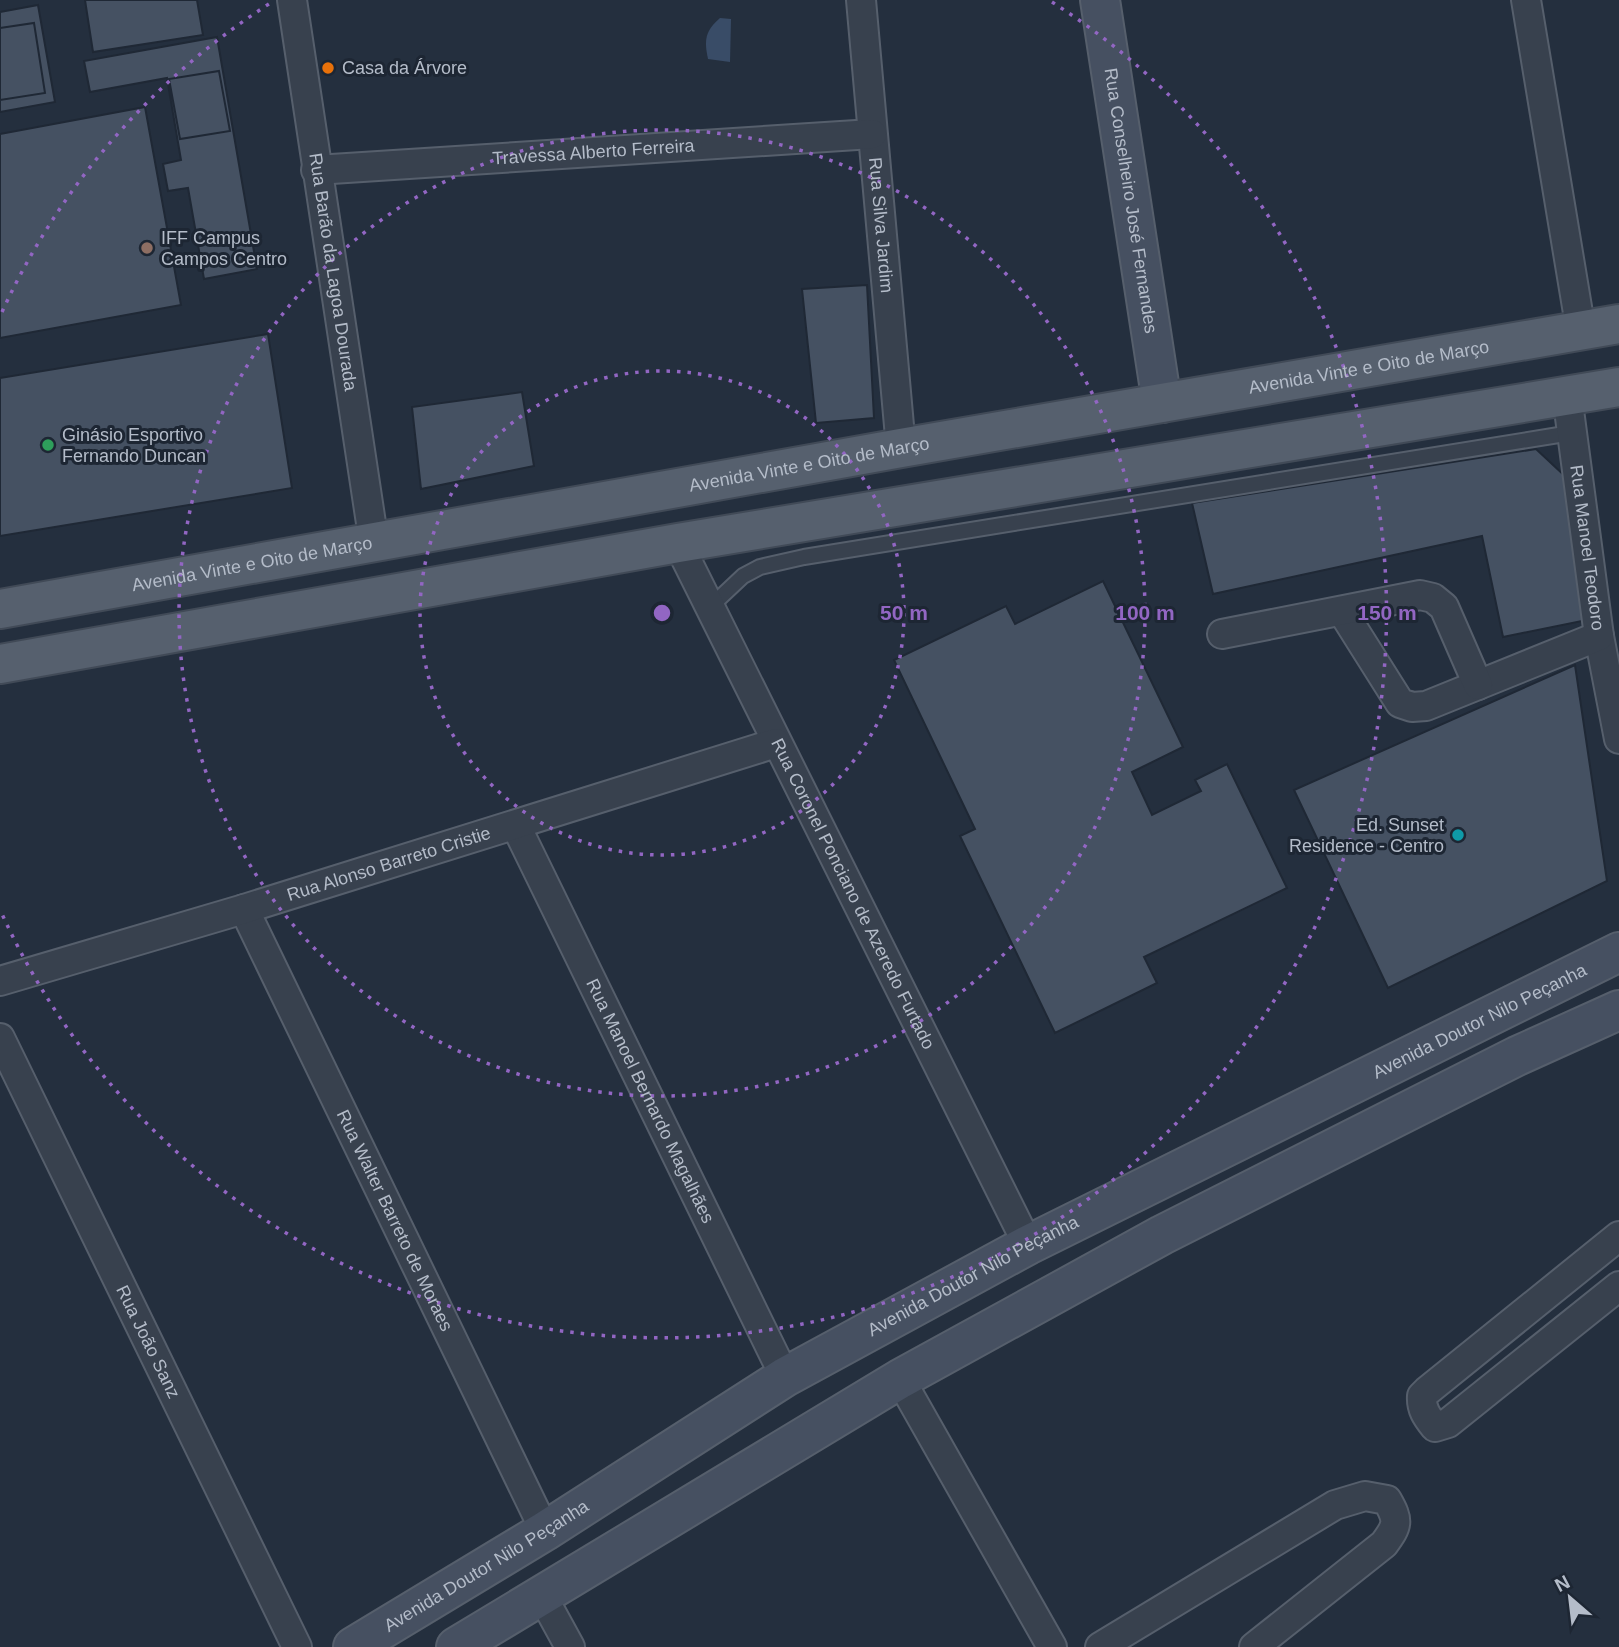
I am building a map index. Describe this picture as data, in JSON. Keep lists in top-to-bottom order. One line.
{"streets":{"main road":["Rua Conselheiro José Fernandes","Avenida Vinte e Oito de Março","Avenida Doutor Nilo Peçanha"],"street":["Travessa Alberto Ferreira","Rua Silva Jardim","Rua Barão da Lagoa Dourada","Rua Manoel Teodoro","Rua Alonso Barreto Cristie","Rua Coronel Ponciano de Azeredo Furtado","Rua Manoel Bernardo Magalhães","Rua Walter Barreto de Moraes","Rua João Sanz"]},"crossings":[["Travessa Alberto Ferreira","Rua Silva Jardim"],["Travessa Alberto Ferreira","Rua Barão da Lagoa Dourada"],["Rua Conselheiro José Fernandes","Avenida Vinte e Oito de Março"],["Rua Silva Jardim","Avenida Vinte e Oito de Março"],["Rua Barão da Lagoa Dourada","Avenida Vinte e Oito de Março"],["Rua Alonso Barreto Cristie","Rua Coronel Ponciano de Azeredo Furtado"],["Rua Alonso Barreto Cristie","Rua Manoel Bernardo Magalhães"],["Rua Alonso Barreto Cristie","Rua Walter Barreto de Moraes"],["Rua Coronel Ponciano de Azeredo Furtado","Avenida Doutor Nilo Peçanha"],["Avenida Doutor Nilo Peçanha","Rua Manoel Bernardo Magalhães"],["Avenida Doutor Nilo Peçanha","Rua Walter Barreto de Moraes"]],"places":["Casa da Árvore","IFF Campus Campos Centro","Ginásio Esportivo Fernando Duncan","Ed. Sunset Residence - Centro"],"north":"top left","rings":["50 m","100 m","150 m"]}
